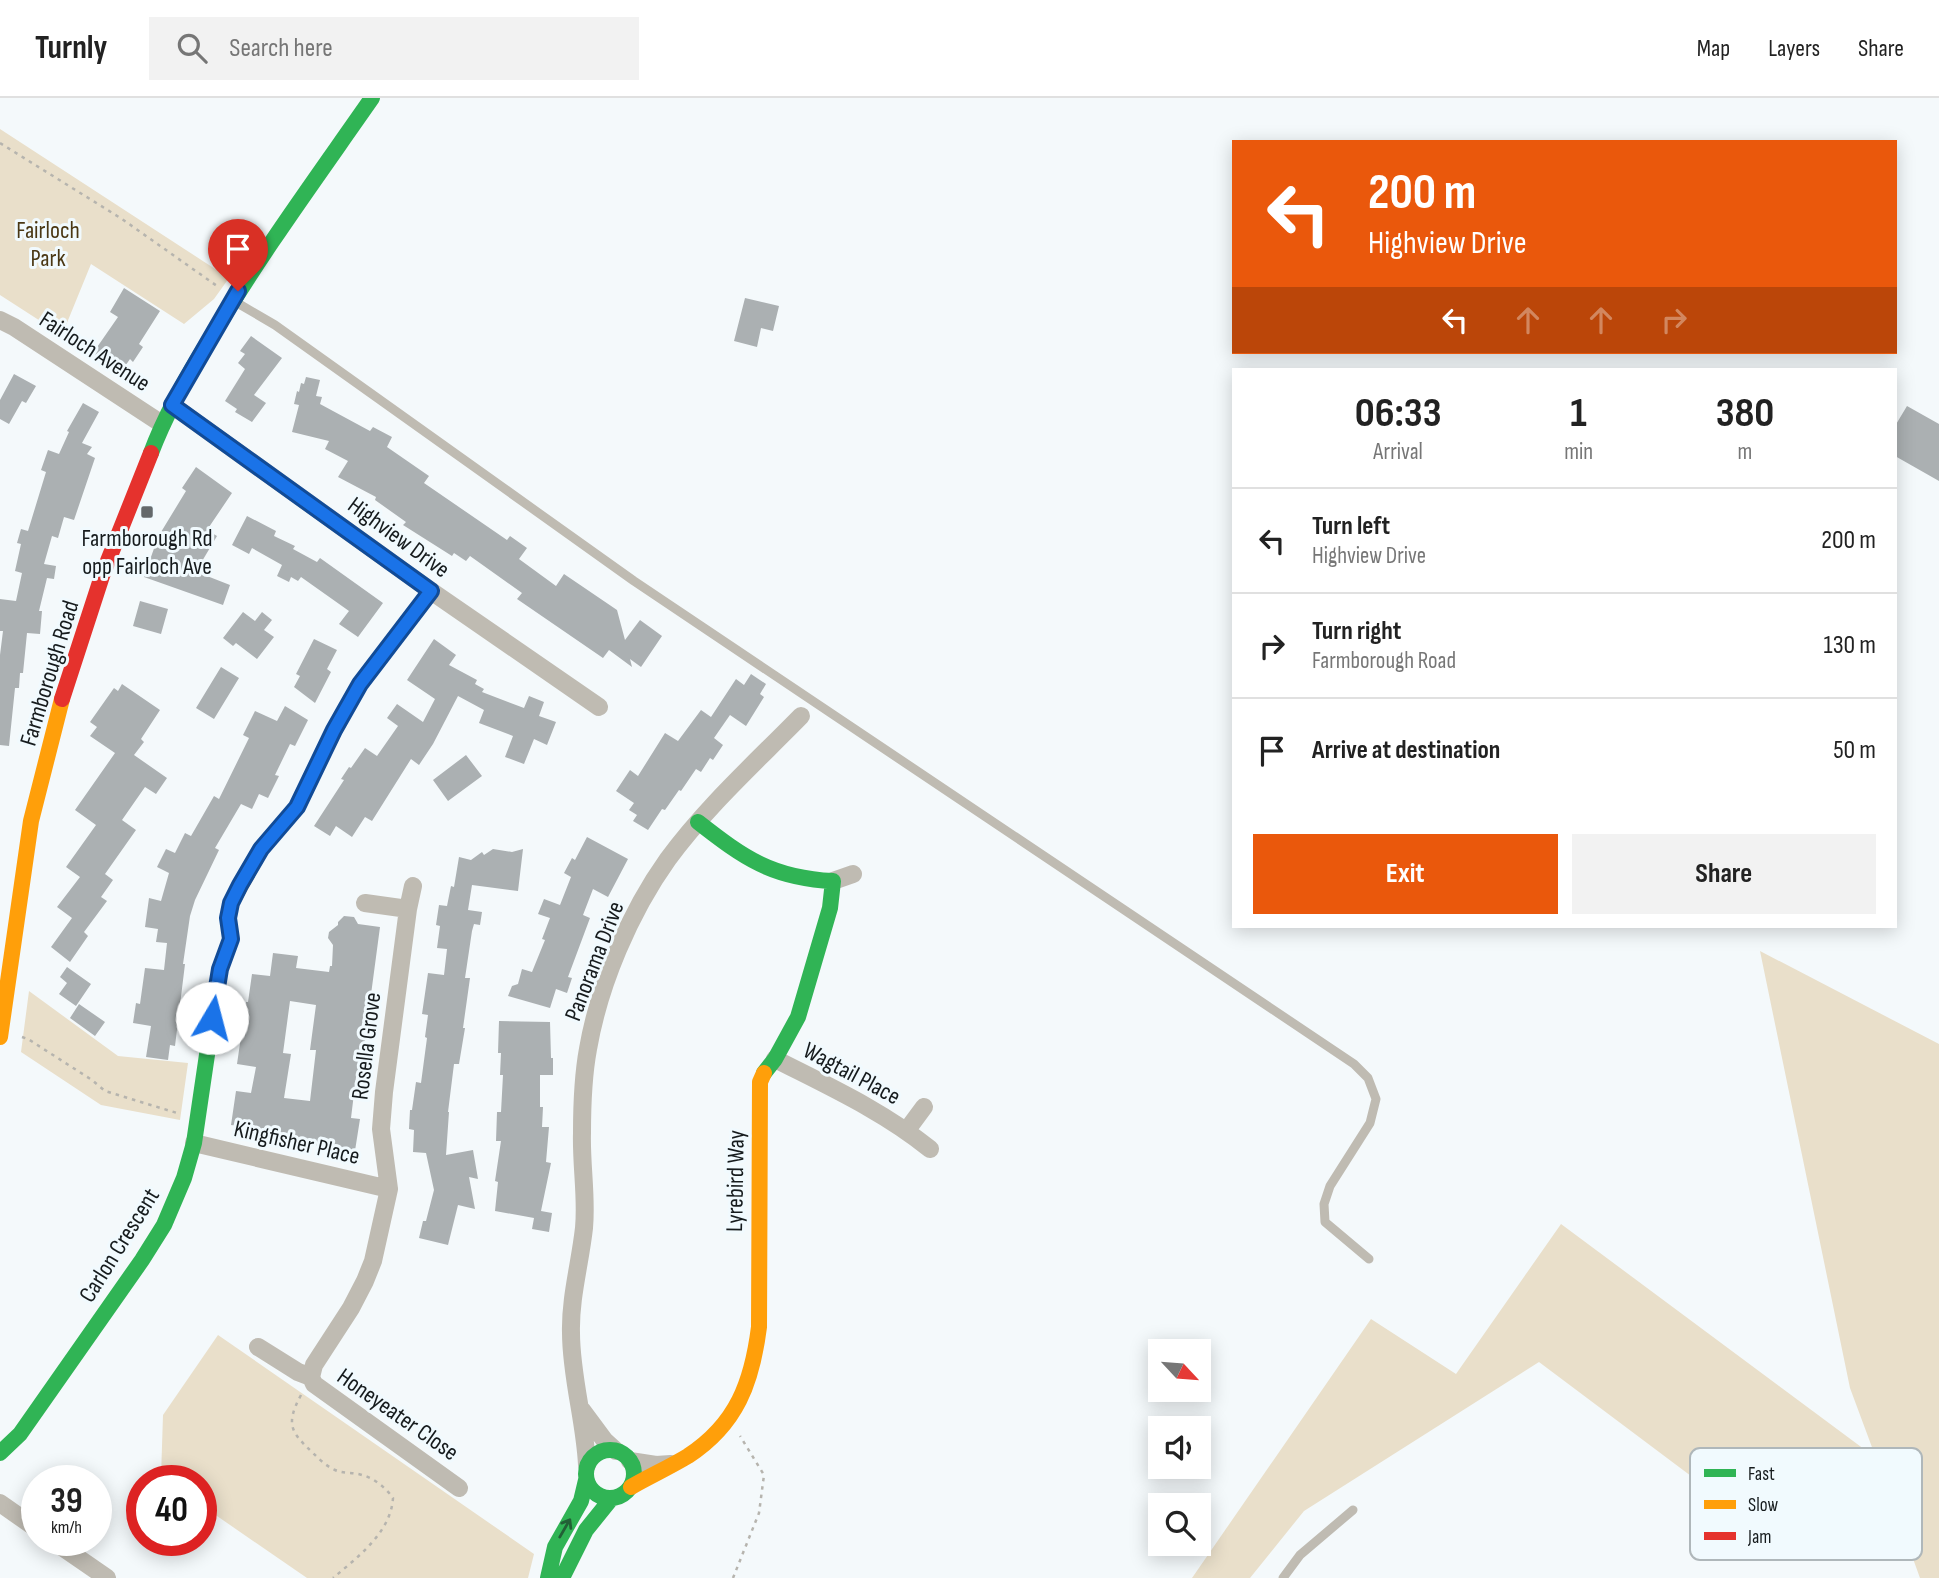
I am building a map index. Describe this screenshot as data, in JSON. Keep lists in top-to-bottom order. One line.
{"streets":{"street":["Fairloch Avenue","Highview Drive","Farmborough Road","Panorama Drive","Rosella Grove","Wagtail Place","Kingfisher Place","Lyrebird Way","Carlon Crescent","Honeyeater Close"]},"crossings":[["Fairloch Avenue","Farmborough Road"],["Highview Drive","Farmborough Road"],["Highview Drive","Carlon Crescent"],["Panorama Drive","Lyrebird Way"],["Rosella Grove","Kingfisher Place"],["Rosella Grove","Honeyeater Close"],["Wagtail Place","Lyrebird Way"],["Kingfisher Place","Carlon Crescent"],["Kingfisher Place","Honeyeater Close"]],"parks":["Fairloch Park"],"places":{"transit":["Farmborough Rd opp Fairloch Ave"]},"legend":["Fast","Slow","Jam"],"north":"bottom right","page":{"header":"Turnly","search":"Search here","nav":["Map","Layers","Share"],"turn":["200 m","Highview Drive"],"eta":["06:33","Arrival","1","min","380","m"],"list":[{"name":"Turn left","note":"Highview Drive","value":"200 m"},{"name":"Turn right","note":"Farmborough Road","value":"130 m"},{"name":"Arrive at destination","value":"50 m"}],"buttons":["Exit","Share"],"speed":"39 km/h","limit":"40"}}
